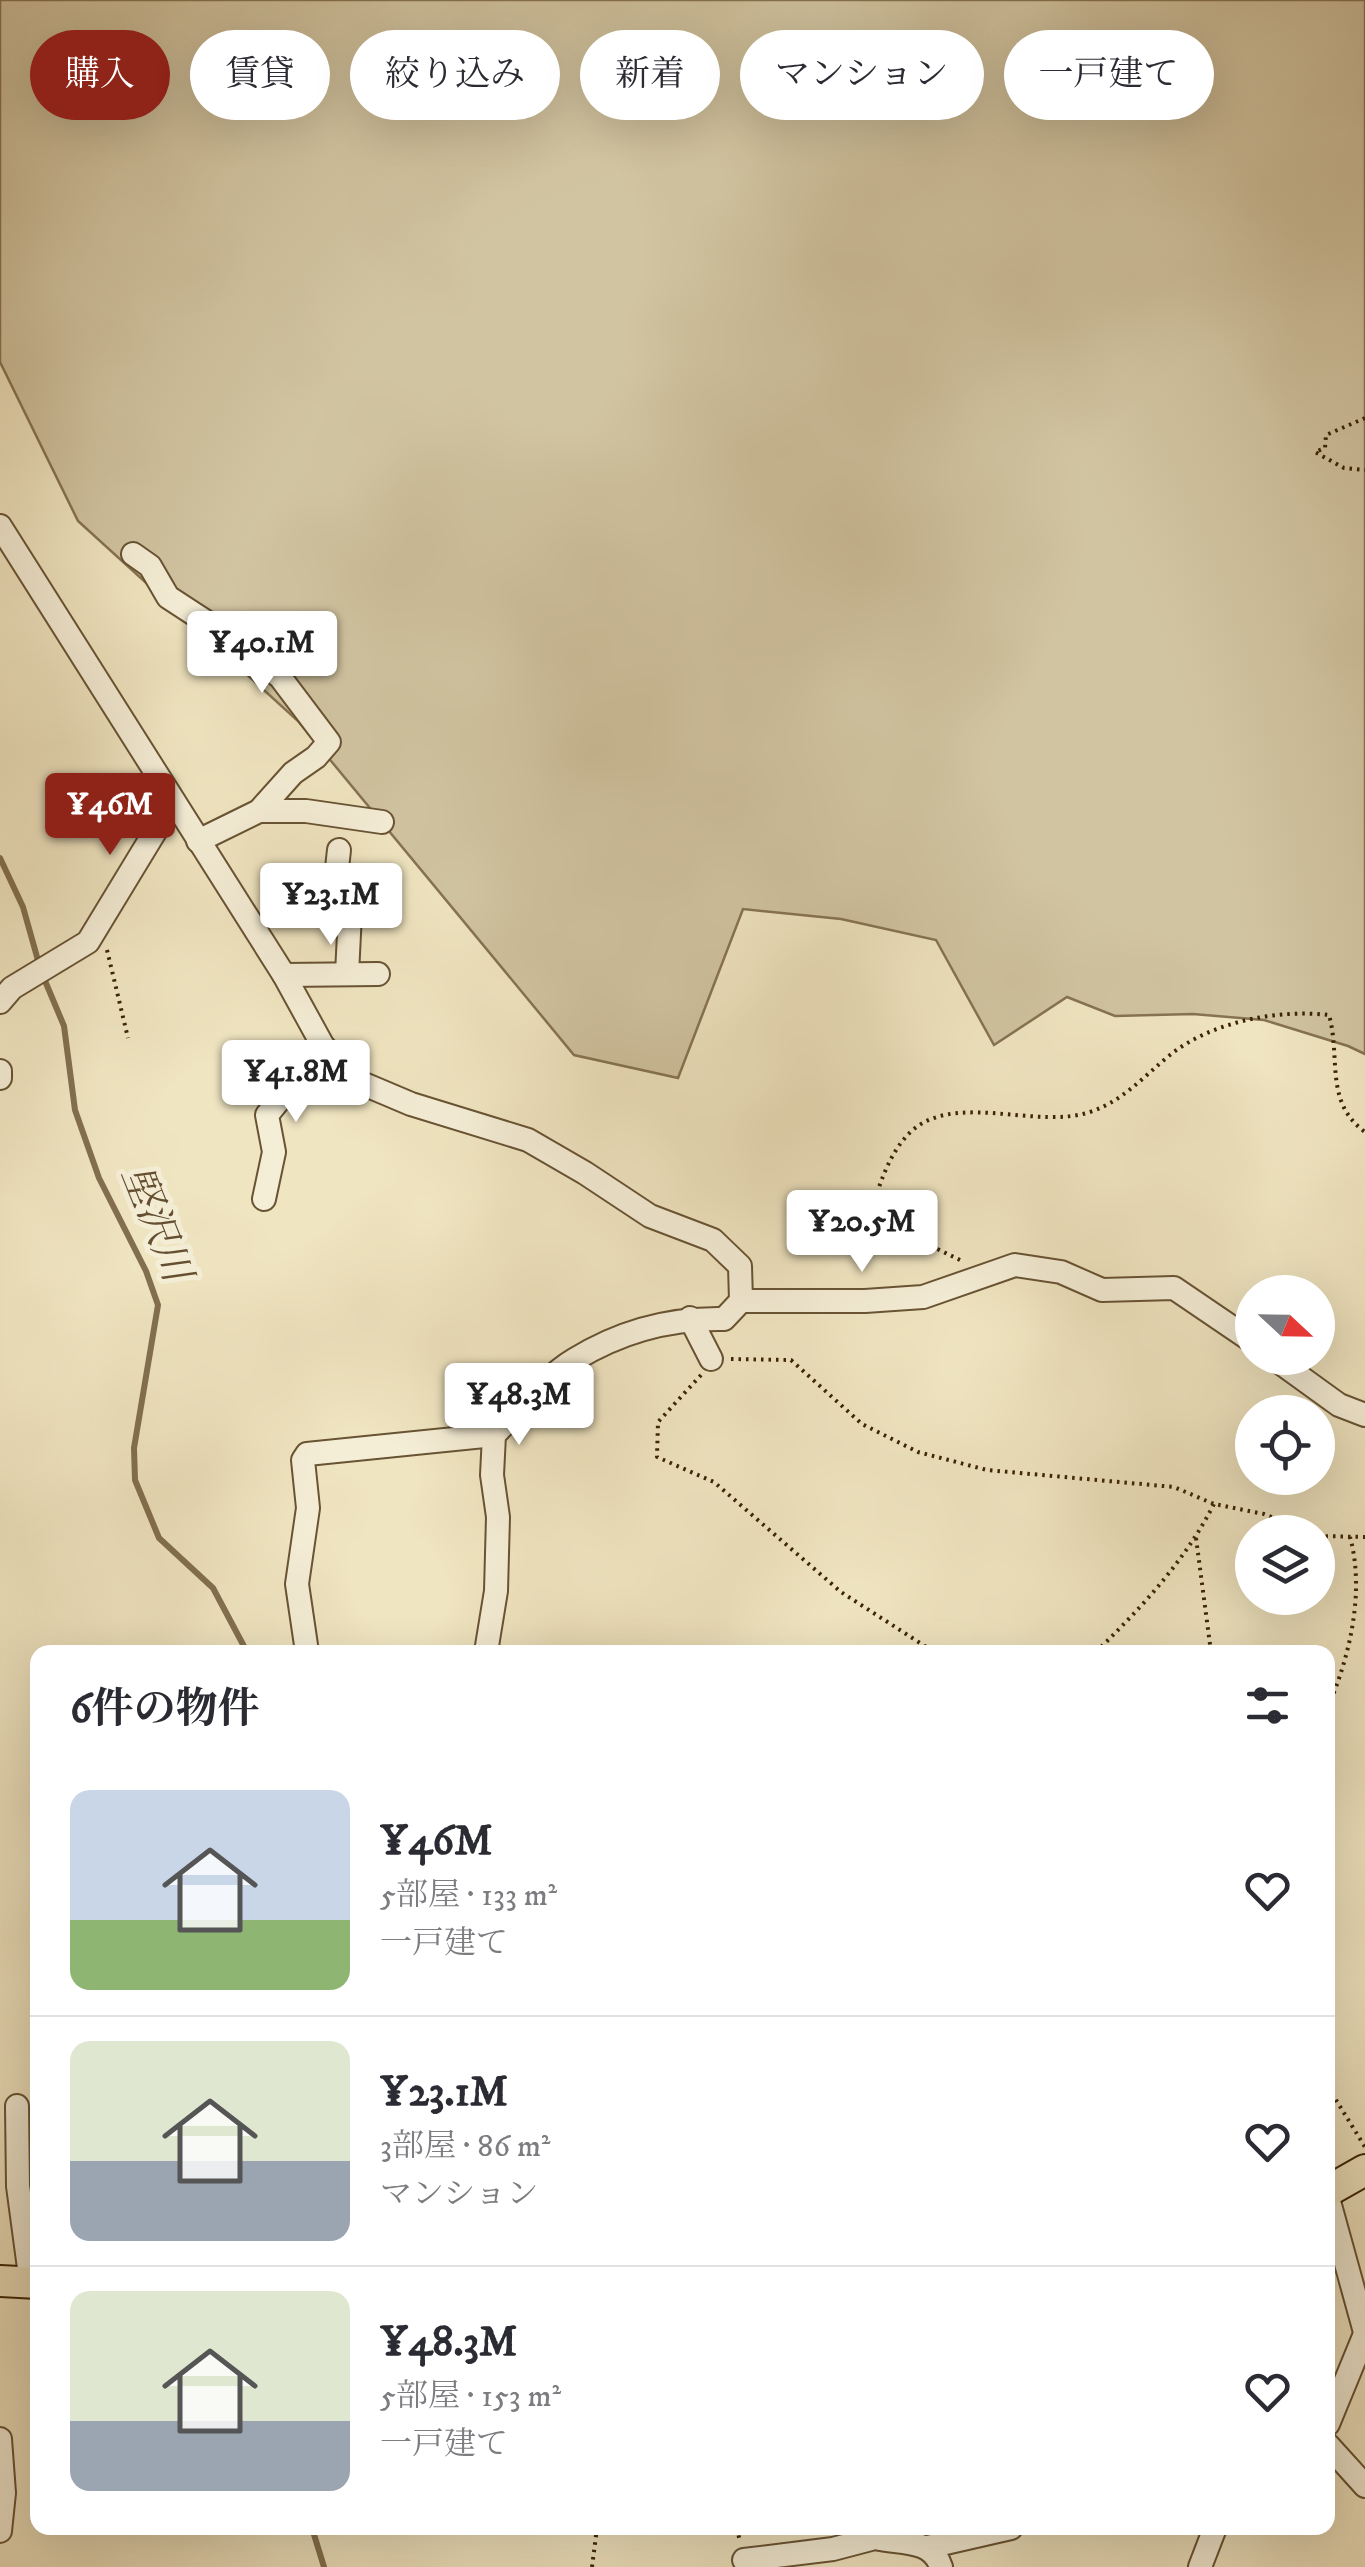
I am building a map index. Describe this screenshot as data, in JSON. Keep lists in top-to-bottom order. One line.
{"water":["堅沢川"],"north":"right","page":{"chip":["購入","賃貸","絞り込み","新着","マンション","一戸建て"],"price":["¥40.1M","¥46M","¥23.1M","¥41.8M","¥20.5M","¥48.3M"],"heading":"6件の物件","list":[{"name":"¥46M","note":"5部屋 · 133 m² · 一戸建て"},{"name":"¥23.1M","note":"3部屋 · 86 m² · マンション"},{"name":"¥48.3M","note":"5部屋 · 153 m² · 一戸建て"}]}}
